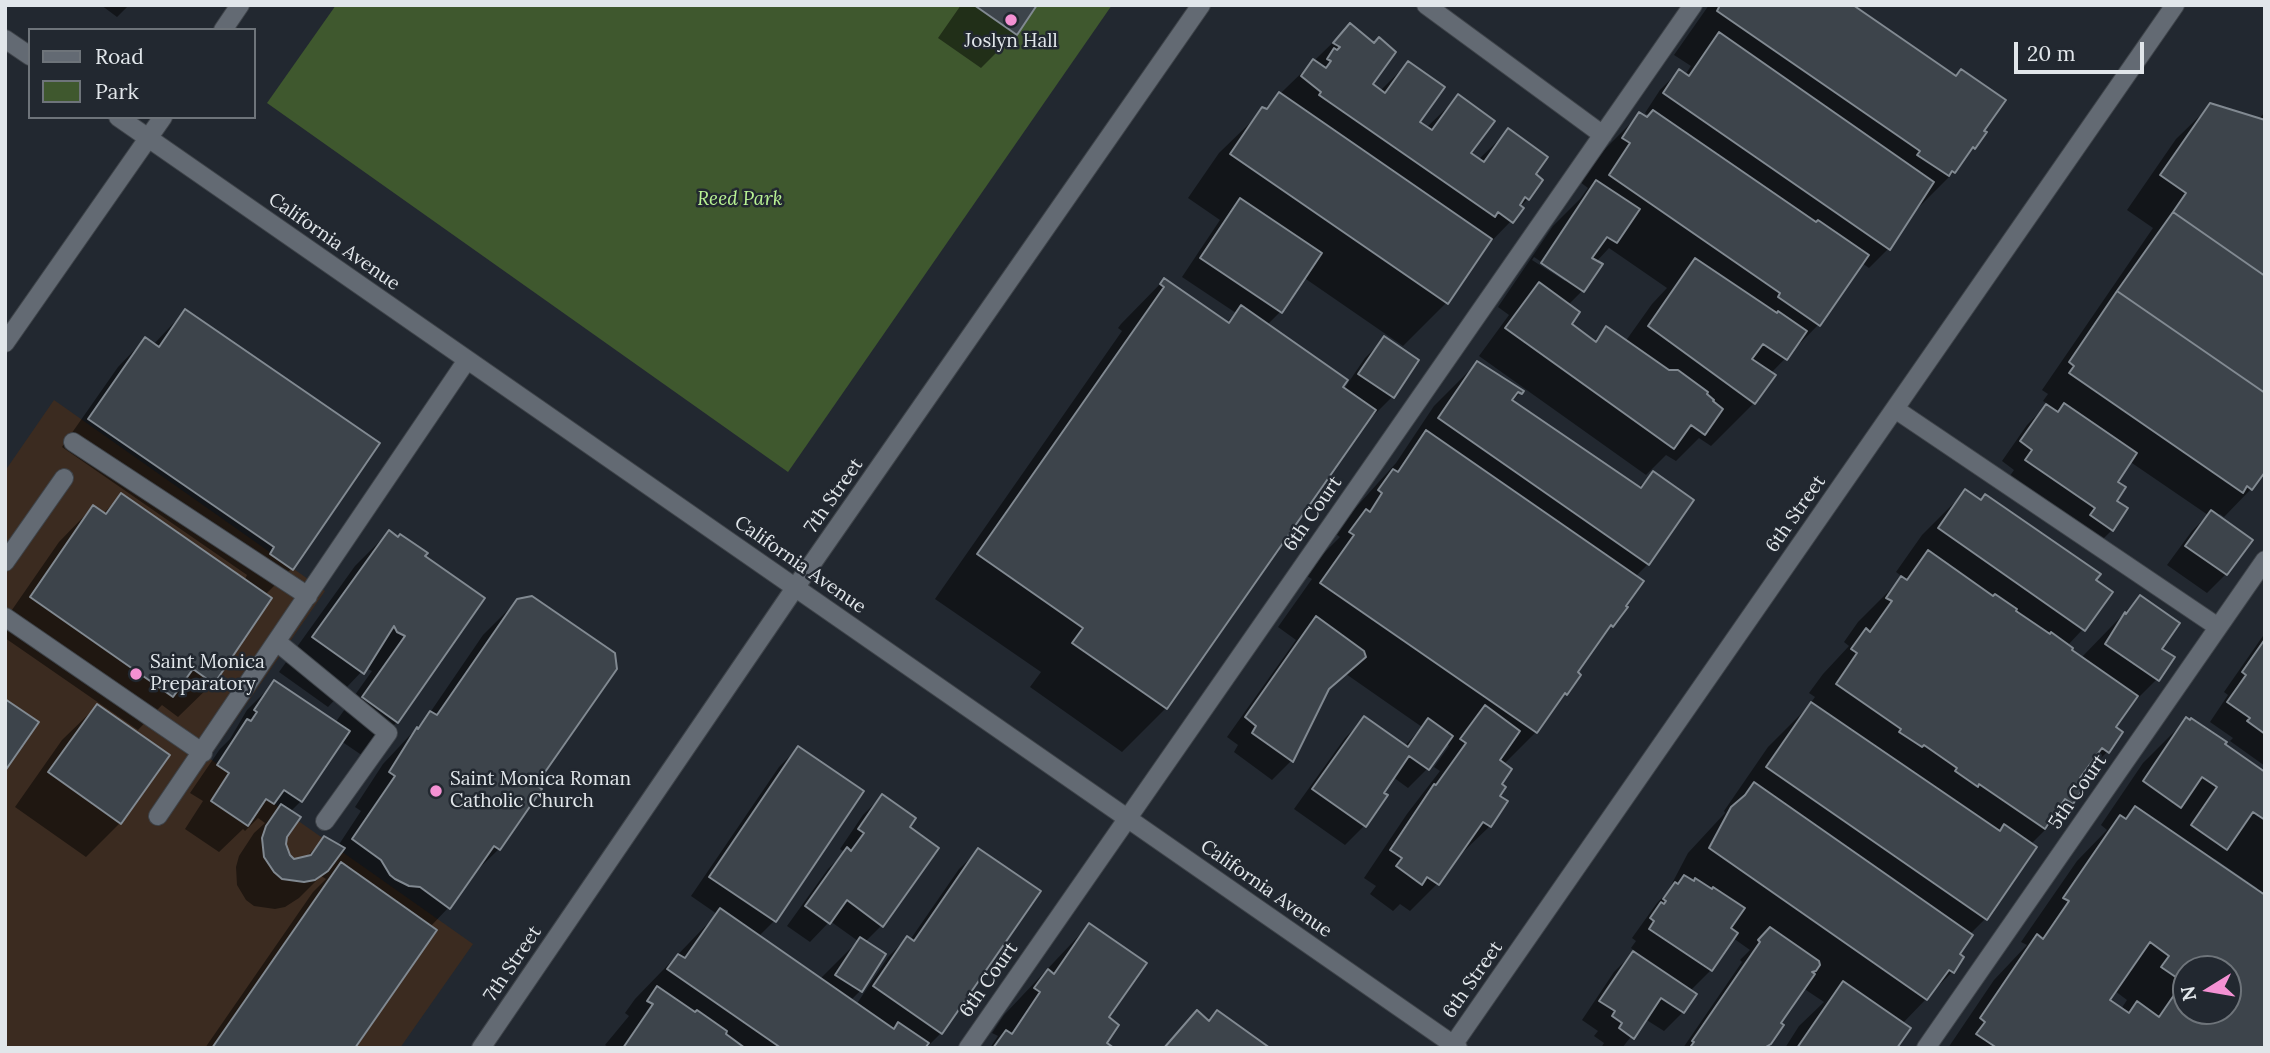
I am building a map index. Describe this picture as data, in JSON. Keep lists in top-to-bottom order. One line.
{"streets":{"street":["California Avenue","7th Street","6th Court","6th Street","5th Court"]},"crossings":[["California Avenue","7th Street"],["California Avenue","6th Court"],["California Avenue","6th Street"]],"parks":["Reed Park"],"places":["Joslyn Hall","Saint Monica Preparatory","Saint Monica Roman Catholic Church"],"legend":["Road","Park"],"scale_bar":"20 m","north":"left"}
